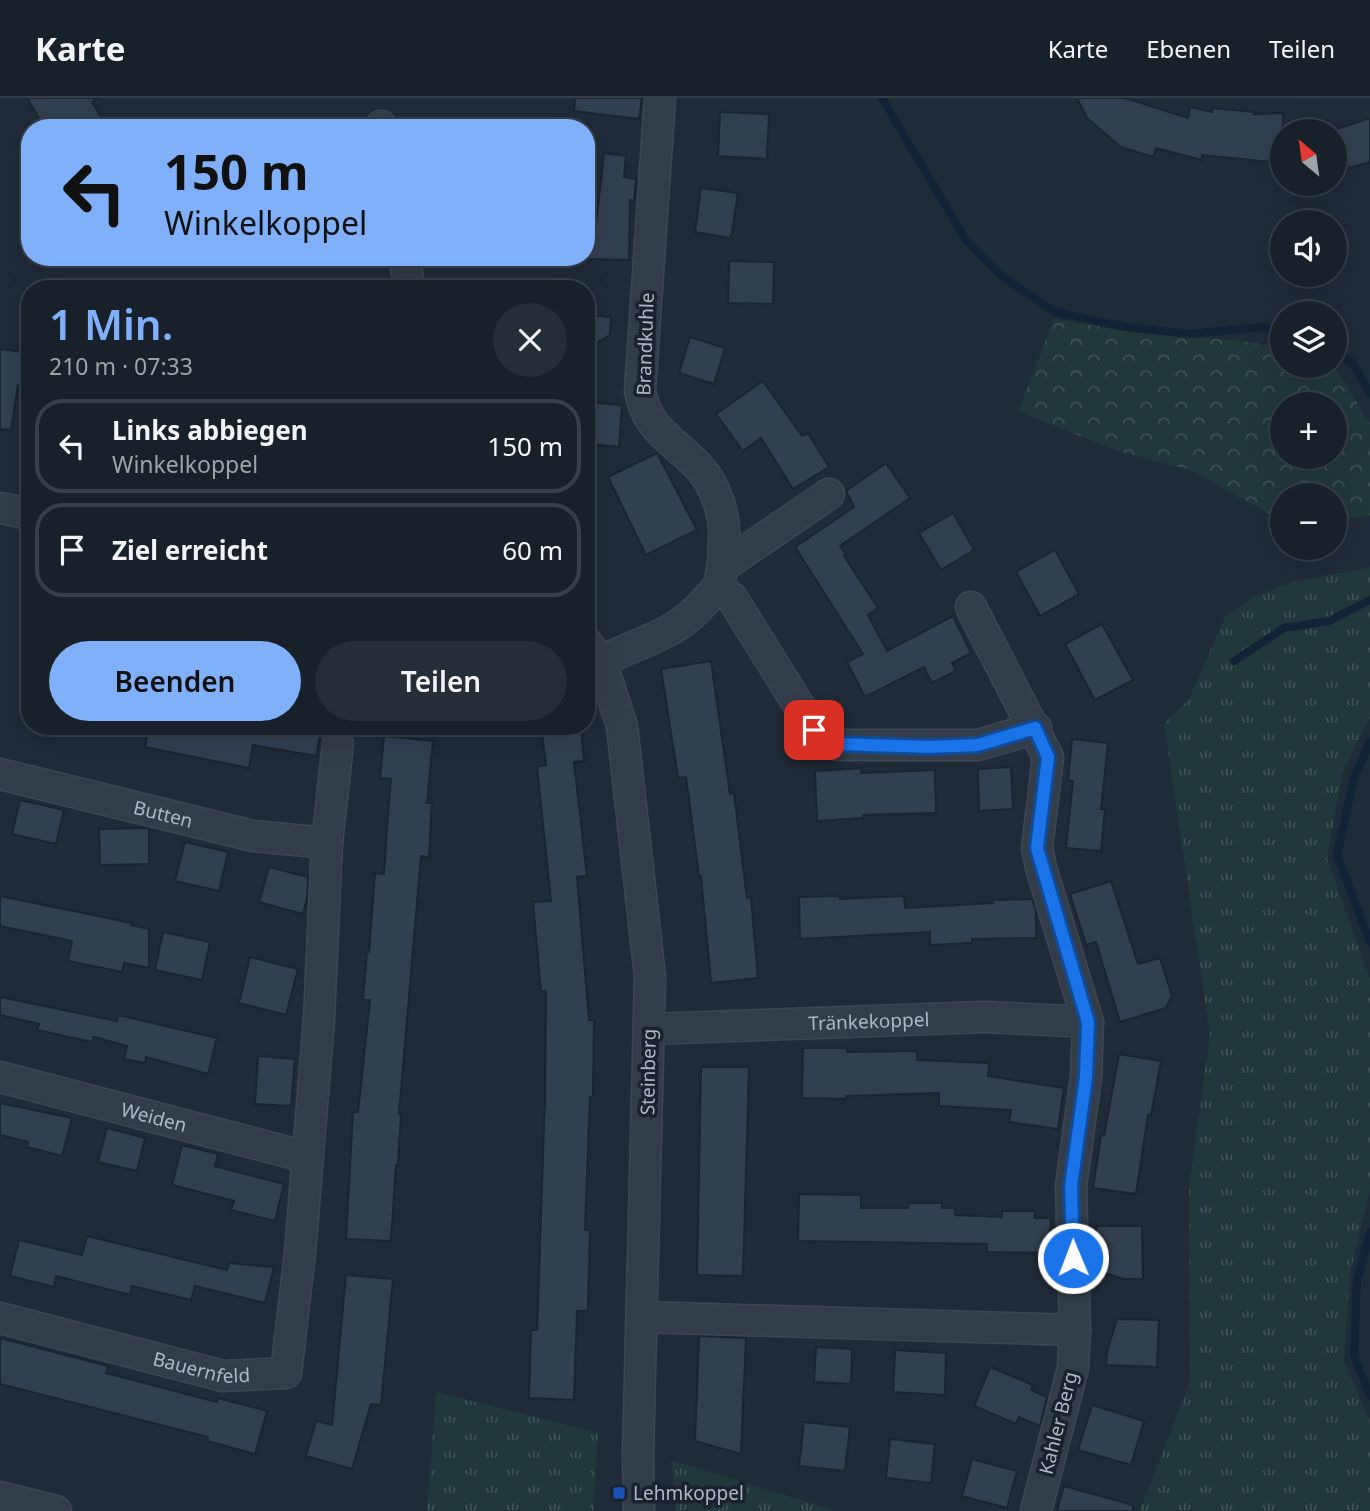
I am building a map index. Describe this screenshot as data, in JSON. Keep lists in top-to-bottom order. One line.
{"streets":{"street":["Brandkuhle","Butten","Tränkekoppel","Steinberg","Weiden","Bauernfeld","Kahler Berg"]},"crossings":[["Tränkekoppel","Steinberg"],["Tränkekoppel","Kahler Berg"],["Weiden","Bauernfeld"]],"places":{"transit":["Lehmkoppel"]},"north":"top left","page":{"header":"Karte","nav":["Karte","Ebenen","Teilen"],"map_buttons":["+","−"],"turn":["150 m","Winkelkoppel"],"heading":["1 Min.","210 m · 07:33"],"list":[{"name":"Links abbiegen","note":"Winkelkoppel","value":"150 m"},{"name":"Ziel erreicht","value":"60 m"}],"buttons":["Beenden","Teilen"]}}
